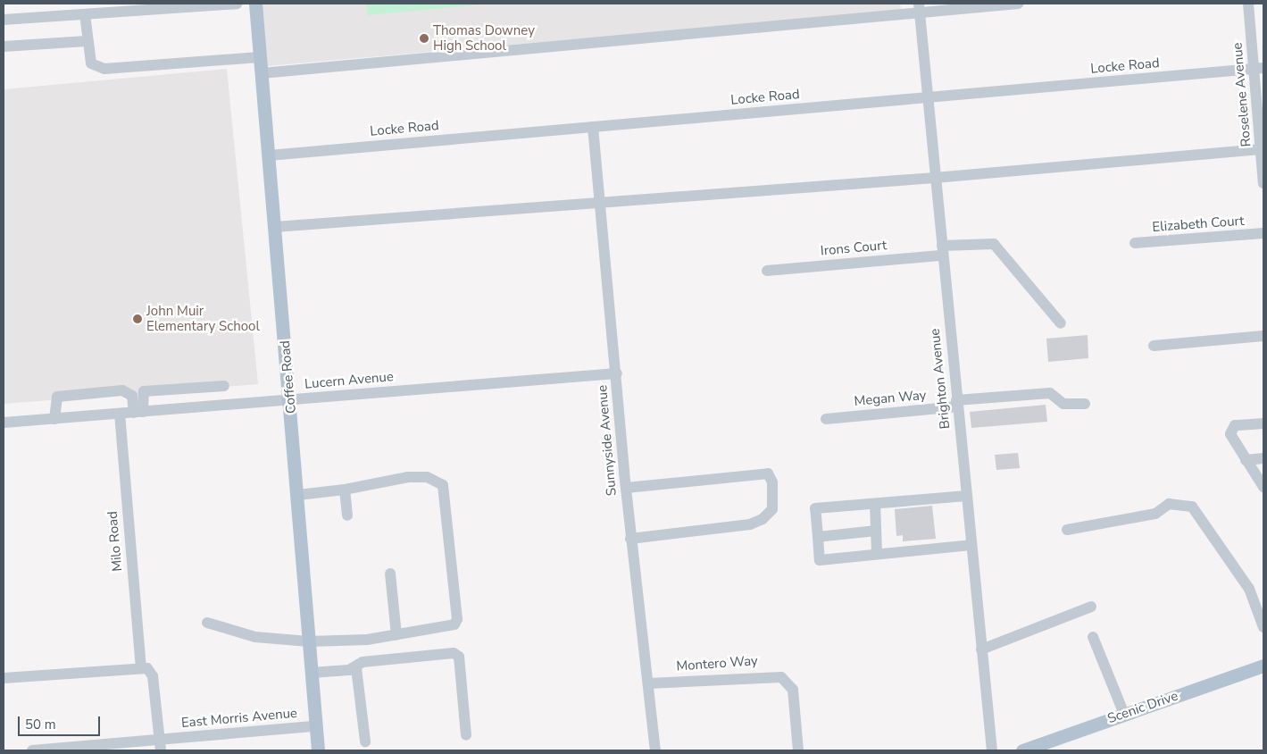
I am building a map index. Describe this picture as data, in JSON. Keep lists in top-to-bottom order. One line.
{"streets":{"main road":["Coffee Road","Scenic Drive"],"street":["Locke Road","Roselene Avenue","Elizabeth Court","Irons Court","Brighton Avenue","Lucern Avenue","Megan Way","Sunnyside Avenue","Milo Road","Montero Way","East Morris Avenue"]},"crossings":[["Locke Road","Roselene Avenue"],["Locke Road","Coffee Road"],["Locke Road","Brighton Avenue"],["Locke Road","Sunnyside Avenue"],["Irons Court","Brighton Avenue"],["Coffee Road","Lucern Avenue"],["Coffee Road","East Morris Avenue"],["Brighton Avenue","Megan Way"],["Lucern Avenue","Sunnyside Avenue"],["Lucern Avenue","Milo Road"],["Sunnyside Avenue","Montero Way"]],"places":["Thomas Downey High School","John Muir Elementary School"],"scale_bar":"50 m"}
